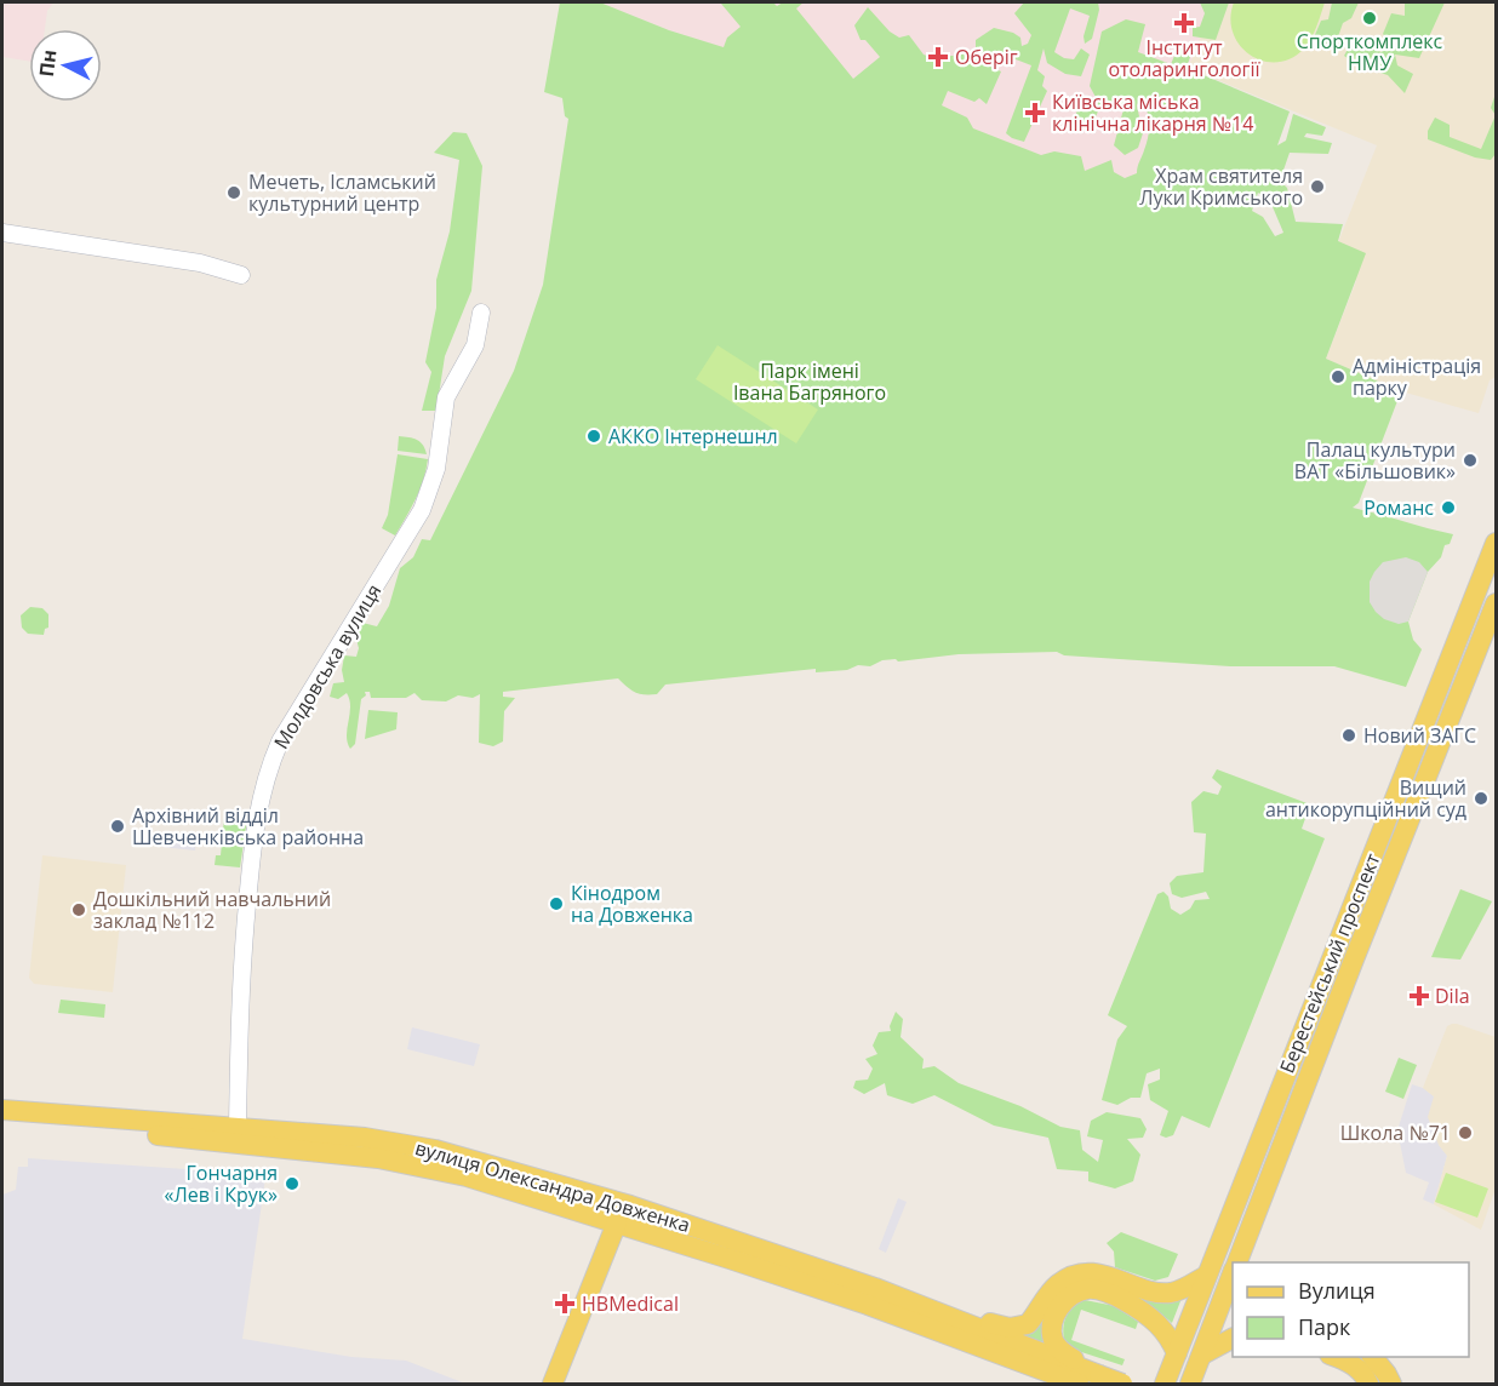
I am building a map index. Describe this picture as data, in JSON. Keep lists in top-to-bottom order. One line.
{"streets":{"main road":["Берестейський проспект","вулиця Олександра Довженка"],"street":["Молдовська вулиця"]},"crossings":[["Молдовська вулиця","вулиця Олександра Довженка"]],"parks":["Парк імені Івана Багряного"],"places":{"other":["Спорткомплекс НМУ","Храм святителя Луки Кримського","Мечеть, Ісламський культурний центр","Адміністрація парку","АККО Інтернешнл","Палац культури ВАТ «Більшовик»","Романс","Новий ЗАГС","Вищий антикорупційний суд","Архівний відділ Шевченківська районна","Кінодром на Довженка","Дошкільний навчальний заклад №112","Школа №71","Гончарня «Лев і Крук»"],"health":["Інститут отоларингології","Оберіг","Київська міська клінічна лікарня №14","Dila","HBMedical"]},"legend":["Вулиця","Парк"],"north":"left"}
